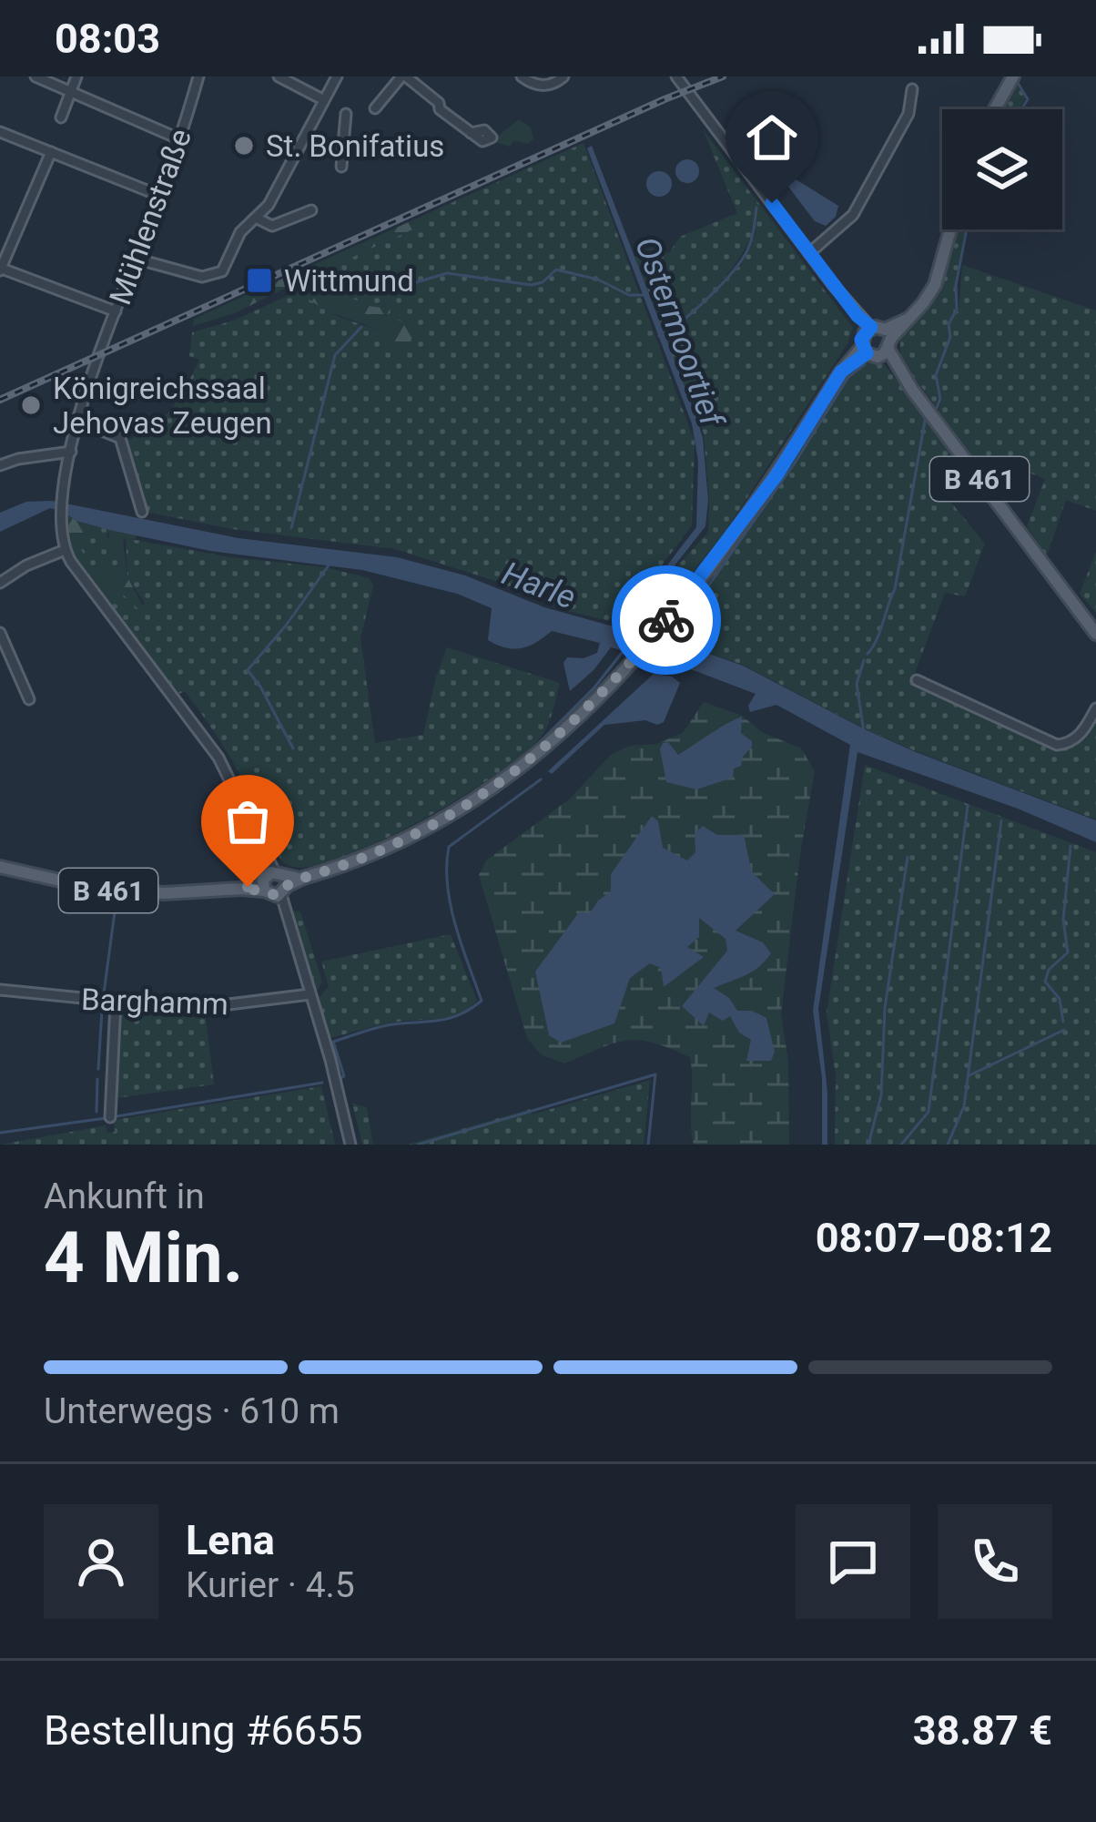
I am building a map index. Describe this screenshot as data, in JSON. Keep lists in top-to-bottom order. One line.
{"streets":{"main road":["B 461"],"street":["Mühlenstraße","Barghamm"]},"water":["Ostermoortief","Harle"],"places":{"other":["St. Bonifatius","Königreichssaal Jehovas Zeugen"],"transit":["Wittmund"]},"page":{"status":"08:03","heading":["4 Min.","Ankunft in","08:07–08:12"],"panel":["Lena","Kurier · 4.5","Bestellung #6655","38.87 €"],"bar":"Unterwegs · 610 m"}}
